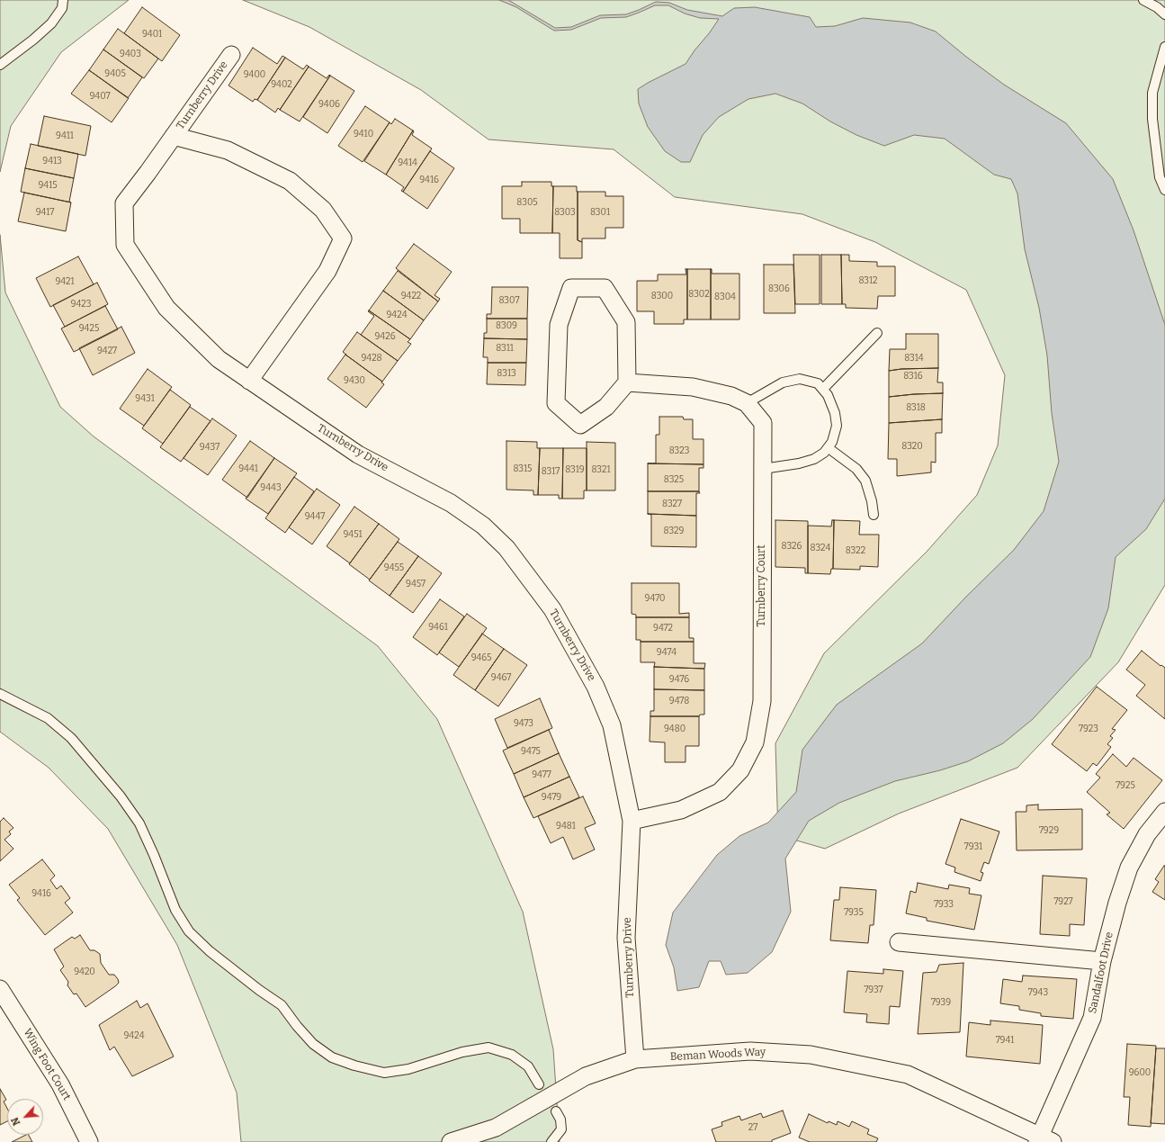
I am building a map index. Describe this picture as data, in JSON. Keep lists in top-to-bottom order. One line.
{"streets":{"street":["Turnberry Drive","Turnberry Court","Sandalfoot Drive","Beman Woods Way","Wing Foot Court"]},"crossings":[["Turnberry Drive","Turnberry Court"],["Turnberry Drive","Beman Woods Way"],["Sandalfoot Drive","Beman Woods Way"]],"house_numbers":["9401","9403","9405","9400","9402","9407","9406","9410","9411","9413","9414","9416","9415","8305","9417","8303","8301","8312","9421","8306","8302","9422","8300","8304","8307","9423","9424","8309","9425","9426","8311","9427","9428","8314","8313","8316","9430","9431","8318","8320","9437","8323","9441","8315","8319","8321","8317","8325","9443","8327","9447","8329","9451","8326","8324","8322","9455","9457","9470","9461","9472","9474","9465","9467","9476","9478","9473","9480","7923","9475","9477","7925","9479","9481","7929","7931","9416","7927","7933","7935","9420","7937","7943","7939","9424","7941","9600","27"],"north":"bottom left"}
